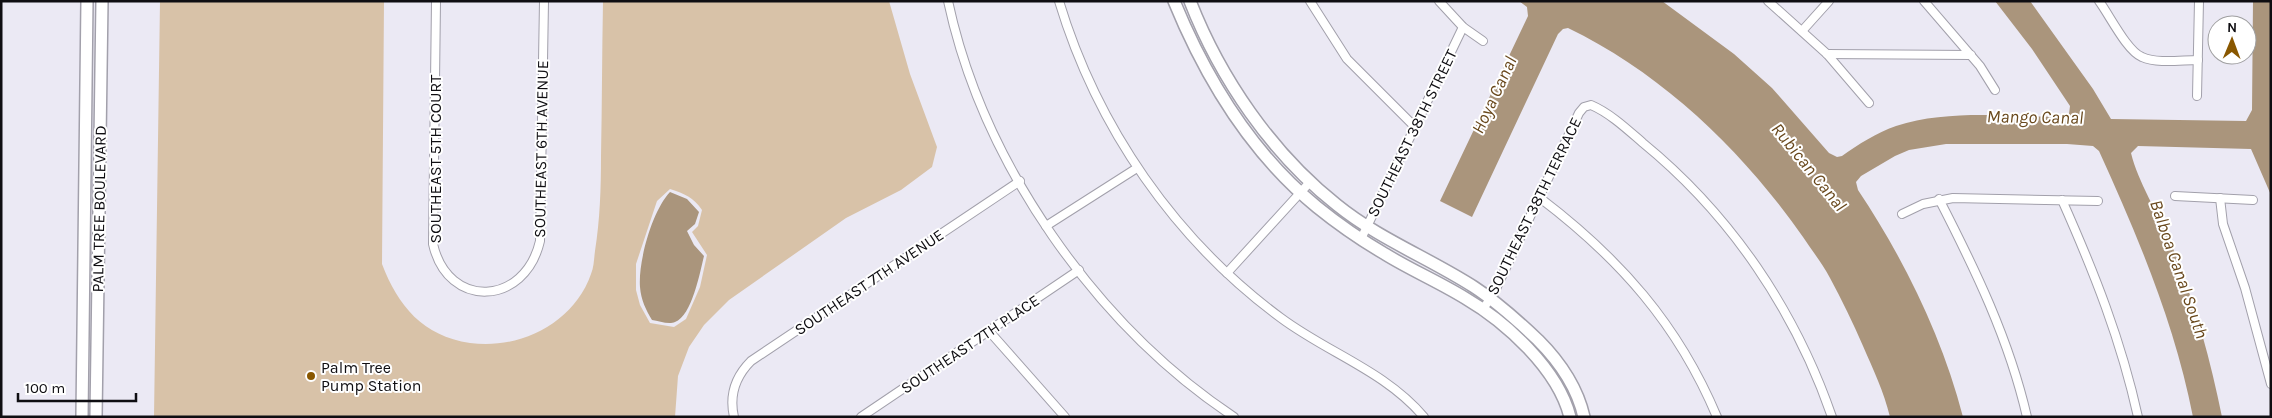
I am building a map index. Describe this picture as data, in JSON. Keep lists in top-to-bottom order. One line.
{"streets":{"main road":["PALM TREE BOULEVARD"],"street":["SOUTHEAST 38TH STREET","SOUTHEAST 6TH AVENUE","SOUTHEAST 5TH COURT","SOUTHEAST 38TH TERRACE","SOUTHEAST 7TH AVENUE","SOUTHEAST 7TH PLACE"]},"crossings":[["SOUTHEAST 6TH AVENUE","SOUTHEAST 5TH COURT"]],"water":["Hoya Canal","Mango Canal","Rubican Canal","Balboa Canal South"],"places":["Palm Tree Pump Station"],"scale_bar":"100 m","north":"top"}
